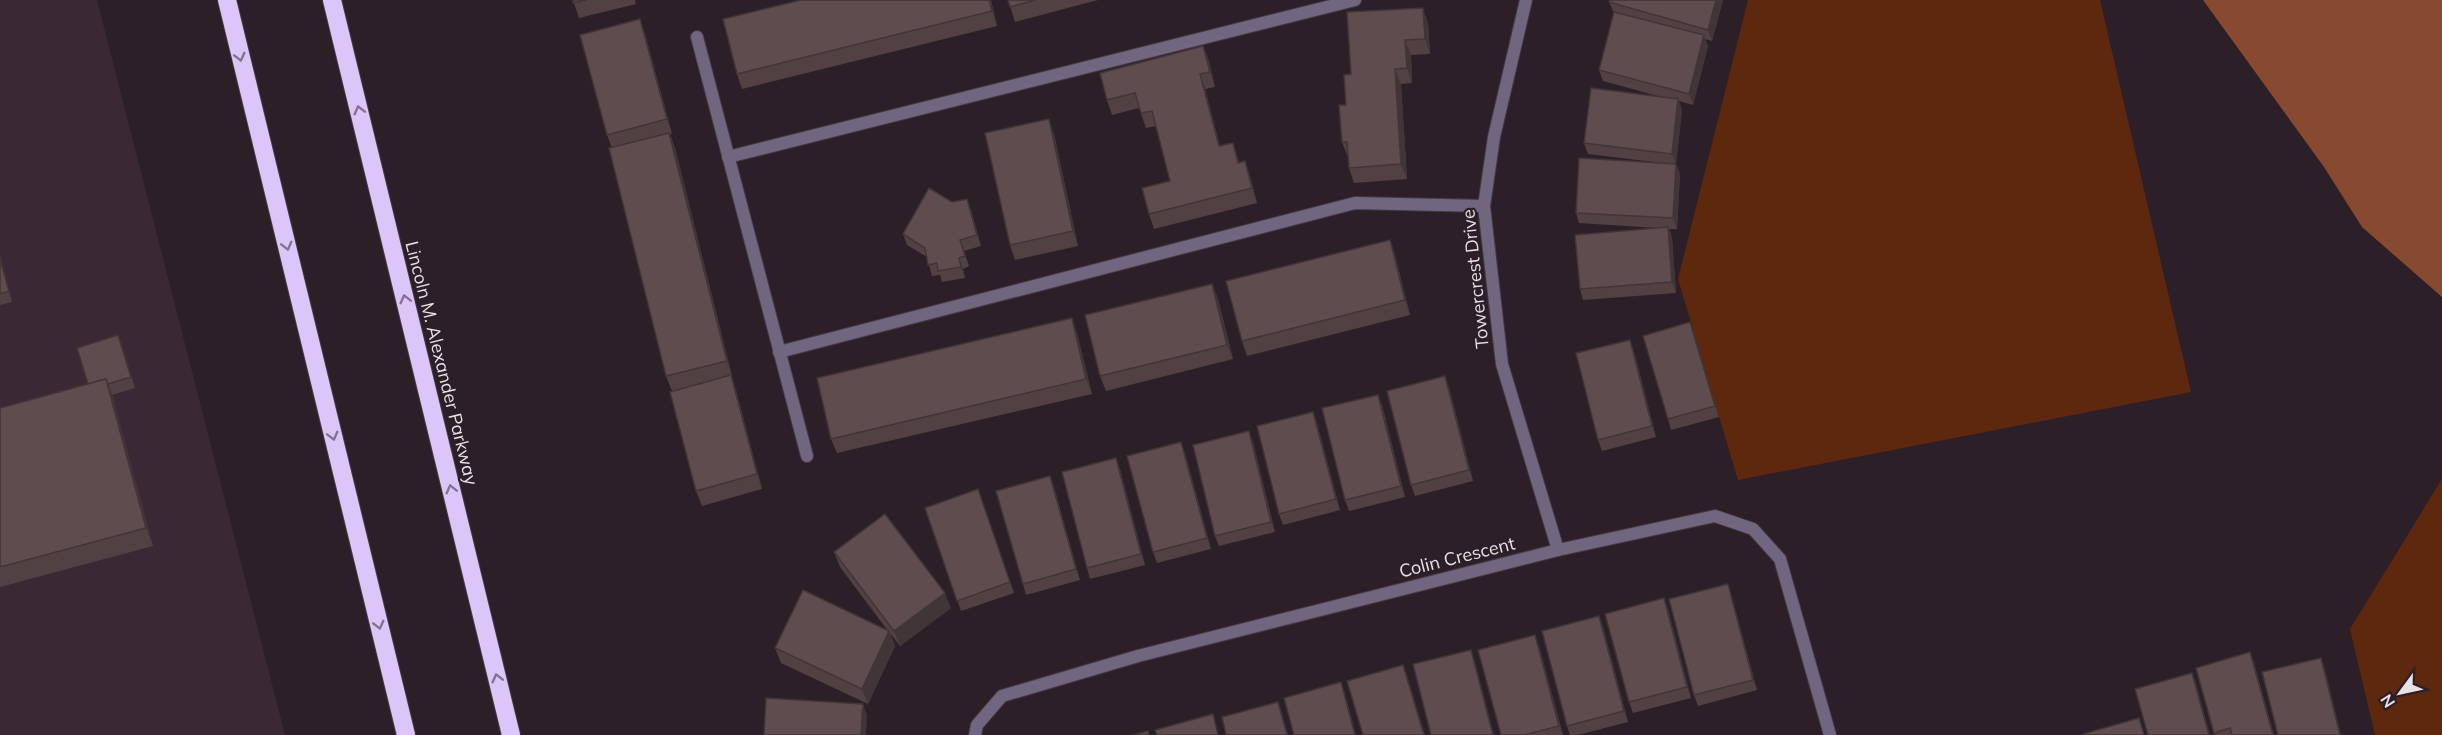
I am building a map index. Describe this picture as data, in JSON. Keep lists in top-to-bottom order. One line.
{"streets":{"highway":["Lincoln M. Alexander Parkway"],"street":["Towercrest Drive","Colin Crescent"]},"crossings":[["Towercrest Drive","Colin Crescent"]],"north":"bottom left"}
